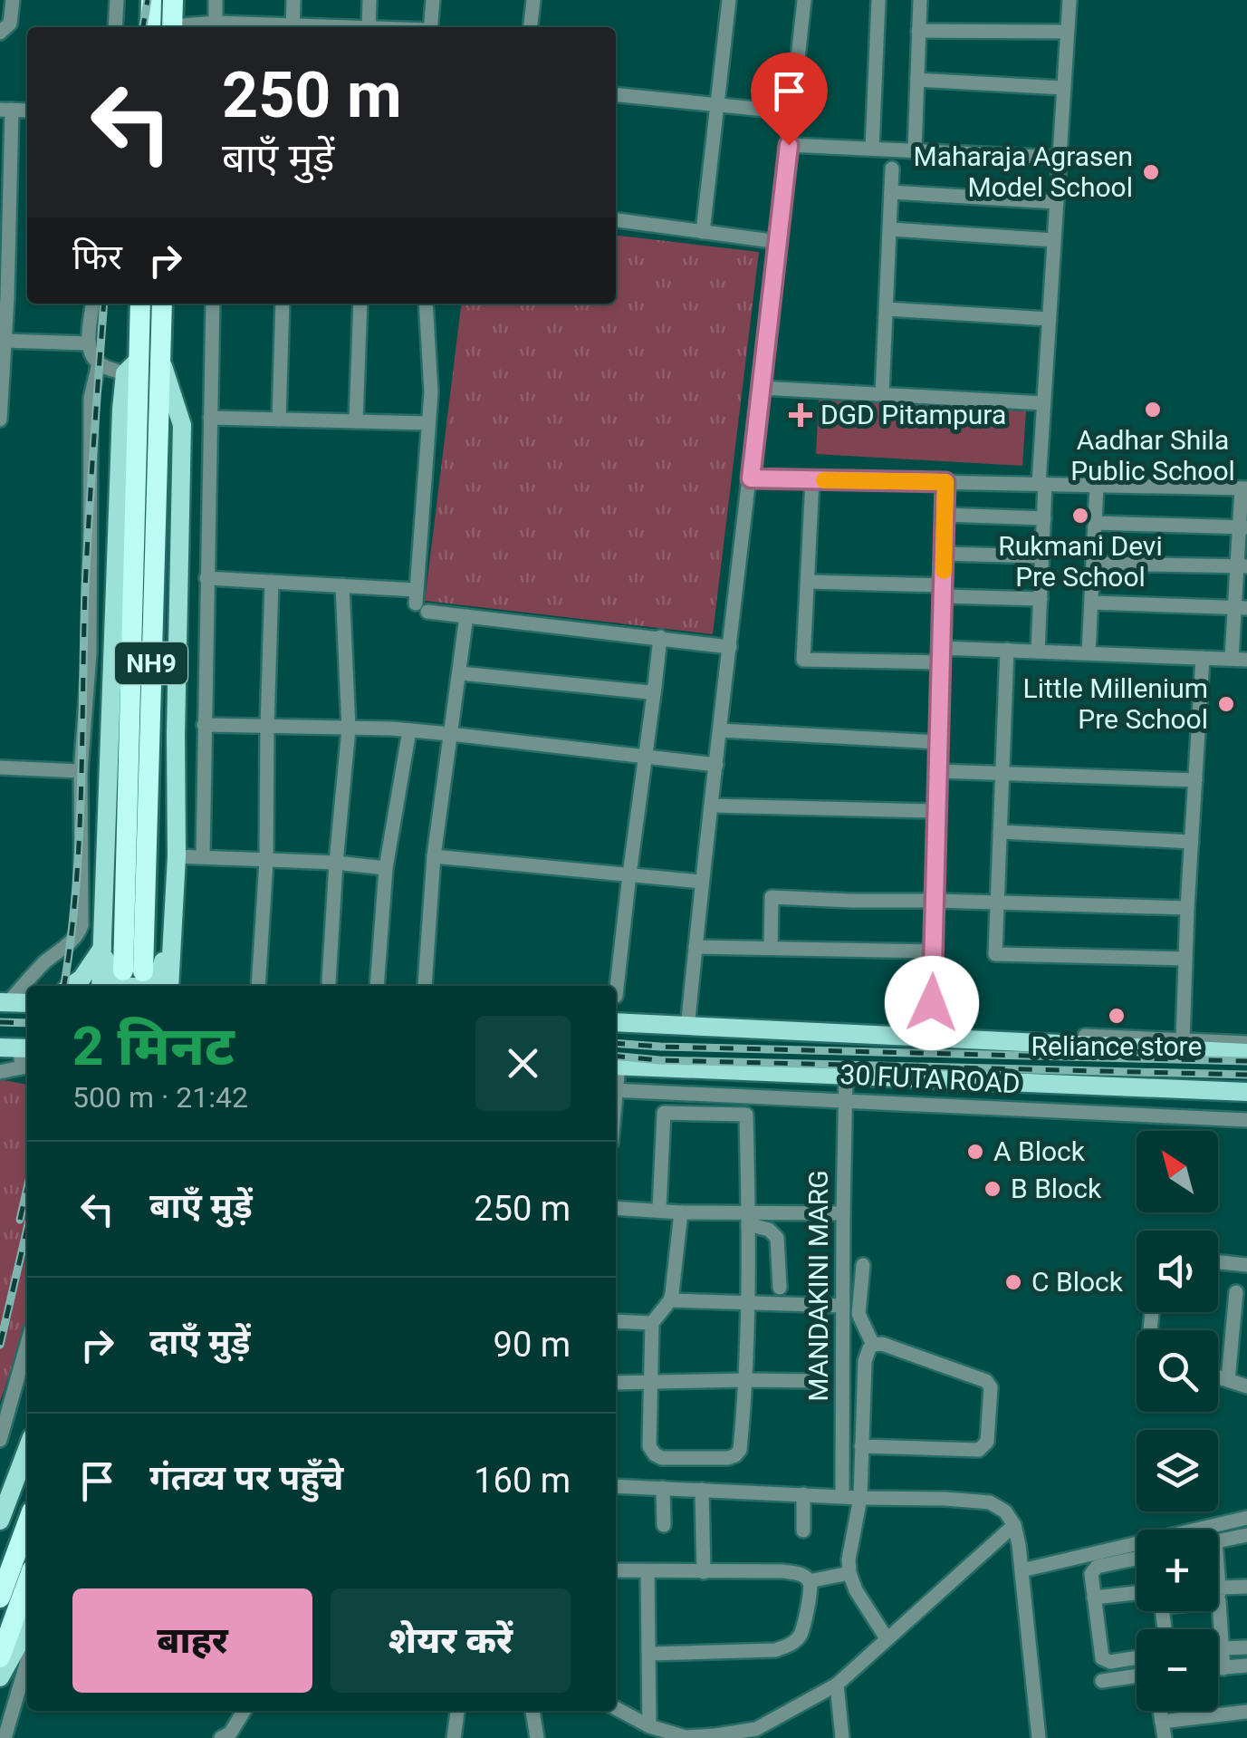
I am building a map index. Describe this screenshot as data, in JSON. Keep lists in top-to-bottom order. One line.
{"streets":{"highway":["NH9"],"street":["30 FUTA ROAD","MANDAKINI MARG"]},"crossings":[["30 FUTA ROAD","MANDAKINI MARG"]],"places":{"other":["Maharaja Agrasen Model School","Aadhar Shila Public School","Rukmani Devi Pre School","Little Millenium Pre School","Reliance store","A Block","B Block","C Block"],"health":["DGD Pitampura"]},"north":"top left","page":{"turn":["250 m","बाएँ मुड़ें"],"then":"फिर","heading":["2 मिनट","500 m · 21:42"],"map_buttons":["+","−"],"list":[{"name":"बाएँ मुड़ें","value":"250 m"},{"name":"दाएँ मुड़ें","value":"90 m"},{"name":"गंतव्य पर पहुँचे","value":"160 m"}],"buttons":["बाहर","शेयर करें"]}}
